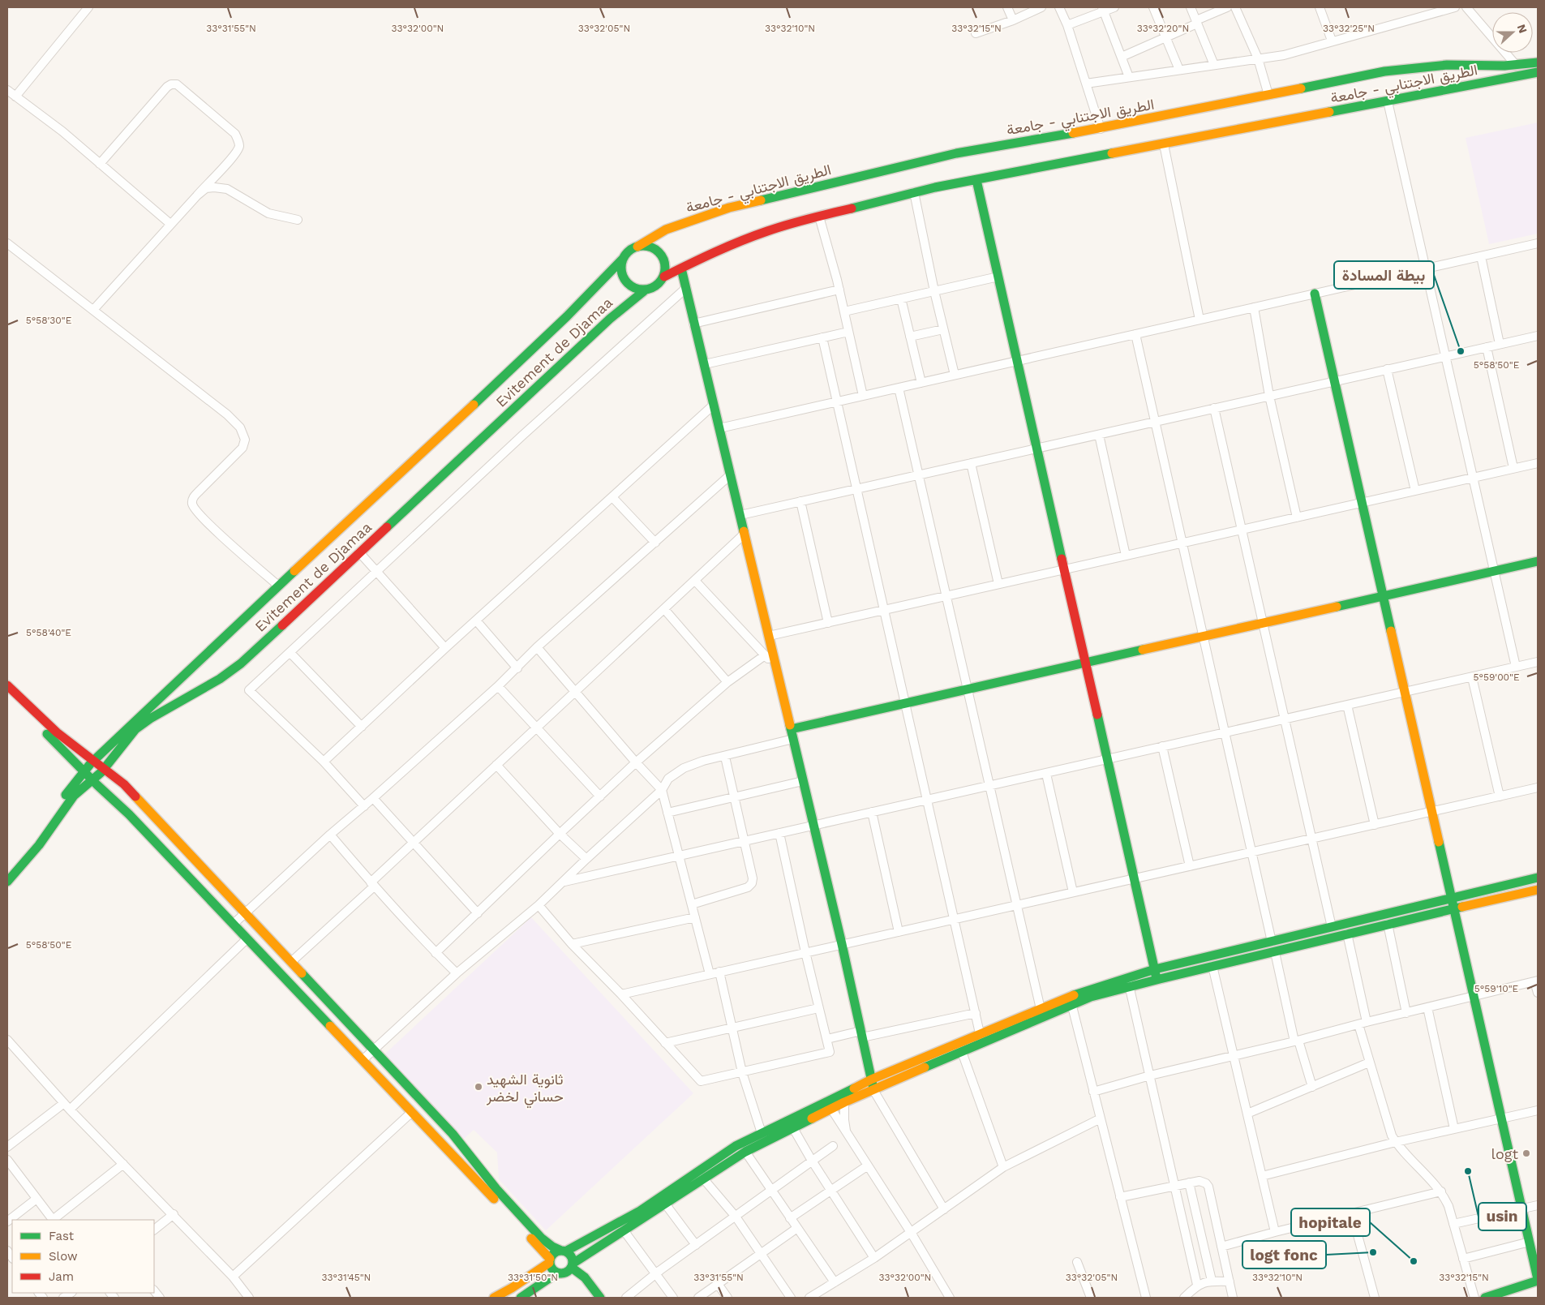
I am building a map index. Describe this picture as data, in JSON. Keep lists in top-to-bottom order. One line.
{"streets":{"main road":["الطريق الاجتنابي - جامعة","Evitement de Djamaa"]},"crossings":[["الطريق الاجتنابي - جامعة","Evitement de Djamaa"]],"places":["بيطة المسادة","ثانوية الشهيد حساني لخضر","logt","usin","logt fonc","hopitale"],"legend":["Fast","Slow","Jam"],"north":"right","coordinates":["33°31'55\"N","33°32'00\"N","33°32'05\"N","33°32'10\"N","33°32'15\"N","33°32'20\"N","33°32'25\"N","5°58'30\"E","5°58'50\"E","5°58'40\"E","5°59'00\"E","5°59'10\"E","33°31'45\"N","33°31'50\"N"]}
